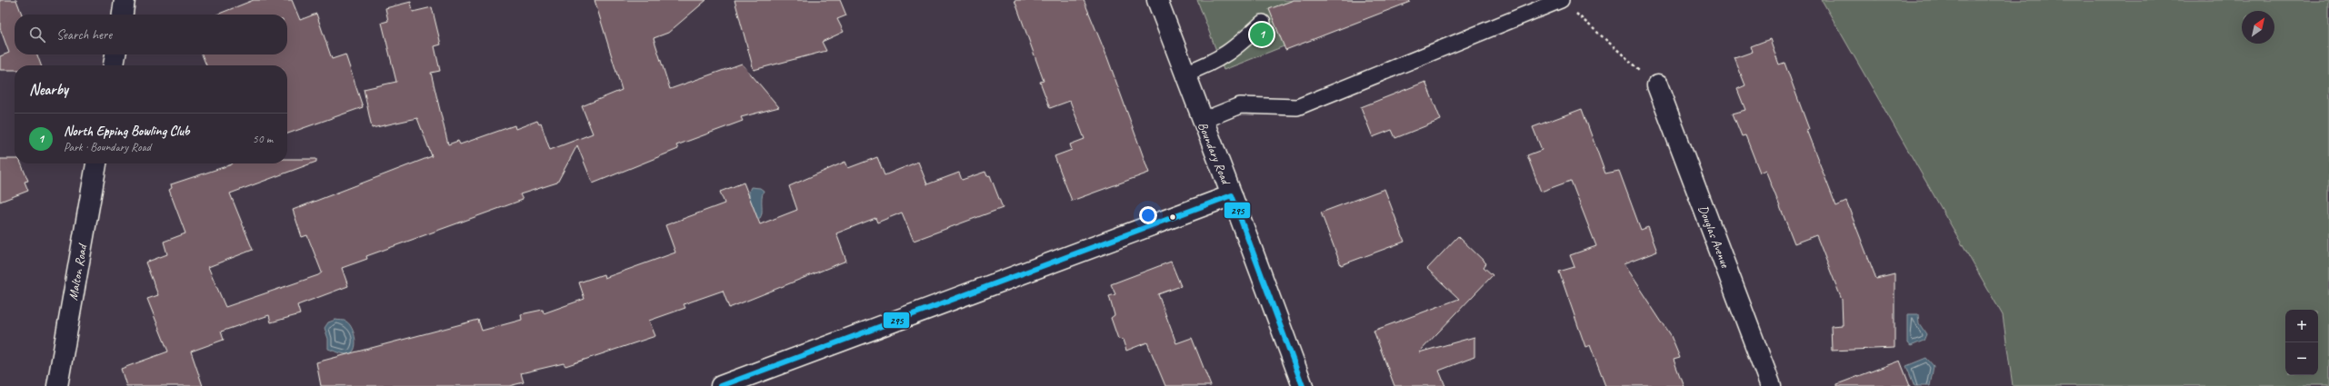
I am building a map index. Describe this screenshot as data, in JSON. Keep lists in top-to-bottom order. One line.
{"streets":{"street":["Boundary Road","Douglas Avenue","Malton Road"]},"lines":["transit line 295"],"north":"top right","page":{"search":"Search here","pins":"1","heading":"Nearby","list":[{"mark":"1","name":"North Epping Bowling Club","note":"Park · Boundary Road","value":"50 m"}],"map_buttons":["+","−"]}}
